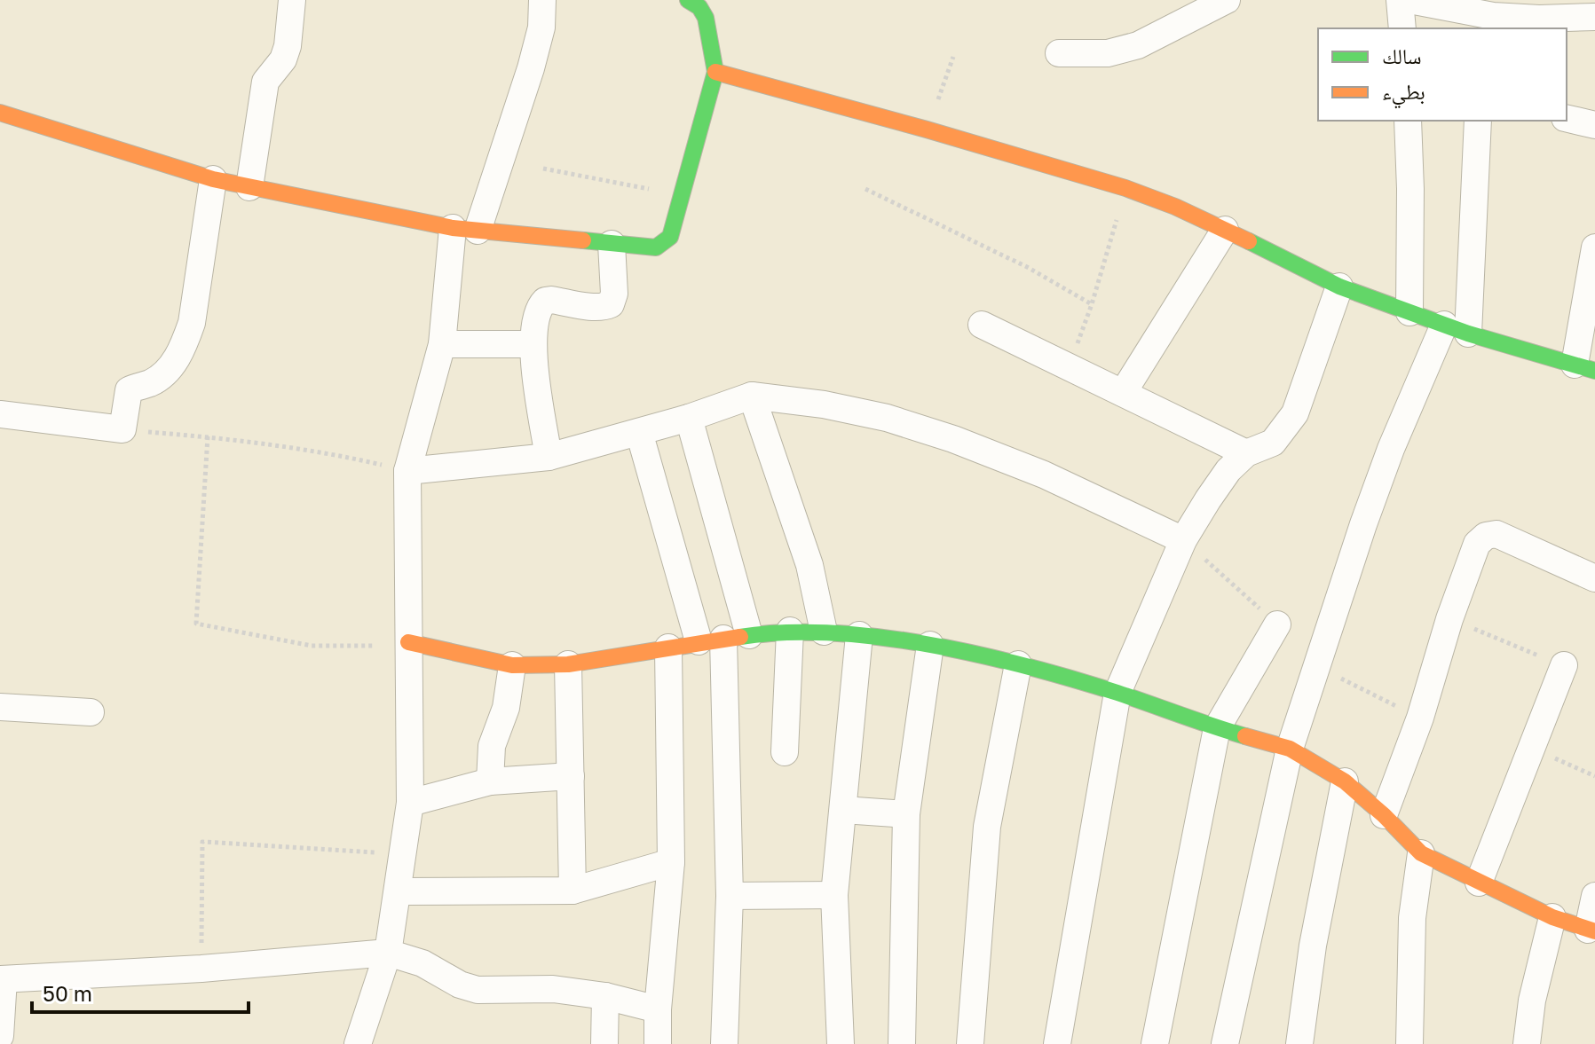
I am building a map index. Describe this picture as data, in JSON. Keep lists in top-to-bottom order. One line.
{"legend":["سالك","بطيء"],"scale_bar":"50 m"}
